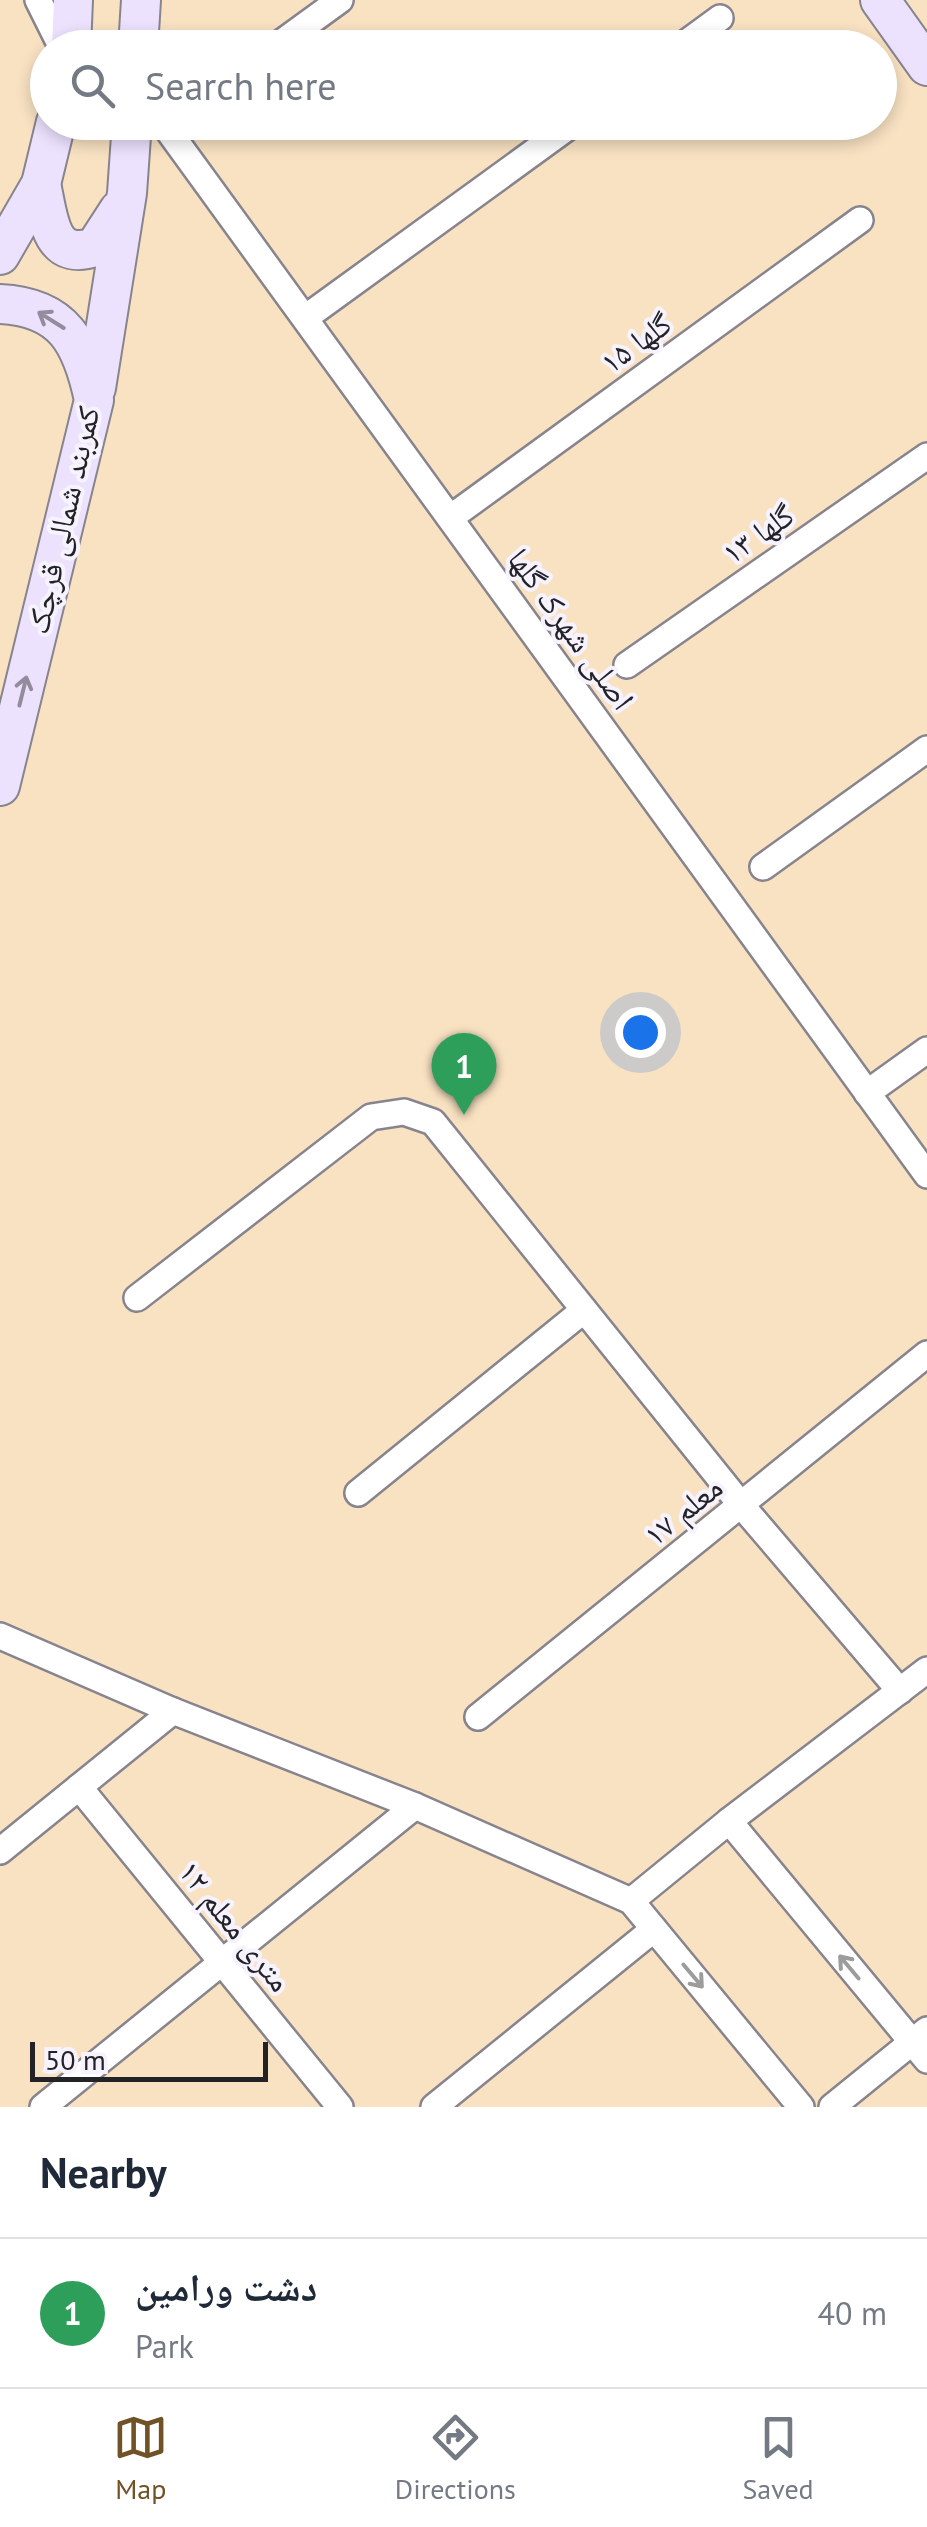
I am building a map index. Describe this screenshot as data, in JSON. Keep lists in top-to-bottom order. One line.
{"streets":{"main road":["کمربند شمالی قرچک"],"street":["گلها ۱۵","گلها ۱۳","اصلی شهرک گلها","معلم ۱۷","۱۲ متری معلم"]},"crossings":[["گلها ۱۵","اصلی شهرک گلها"]],"scale_bar":"50 m","page":{"search":"Search here","pins":"1","scale":"50 m","heading":"Nearby","list":[{"mark":"1","name":"دشت ورامین","note":"Park","value":"40 m"}],"nav":["Map","Directions","Saved"]}}
